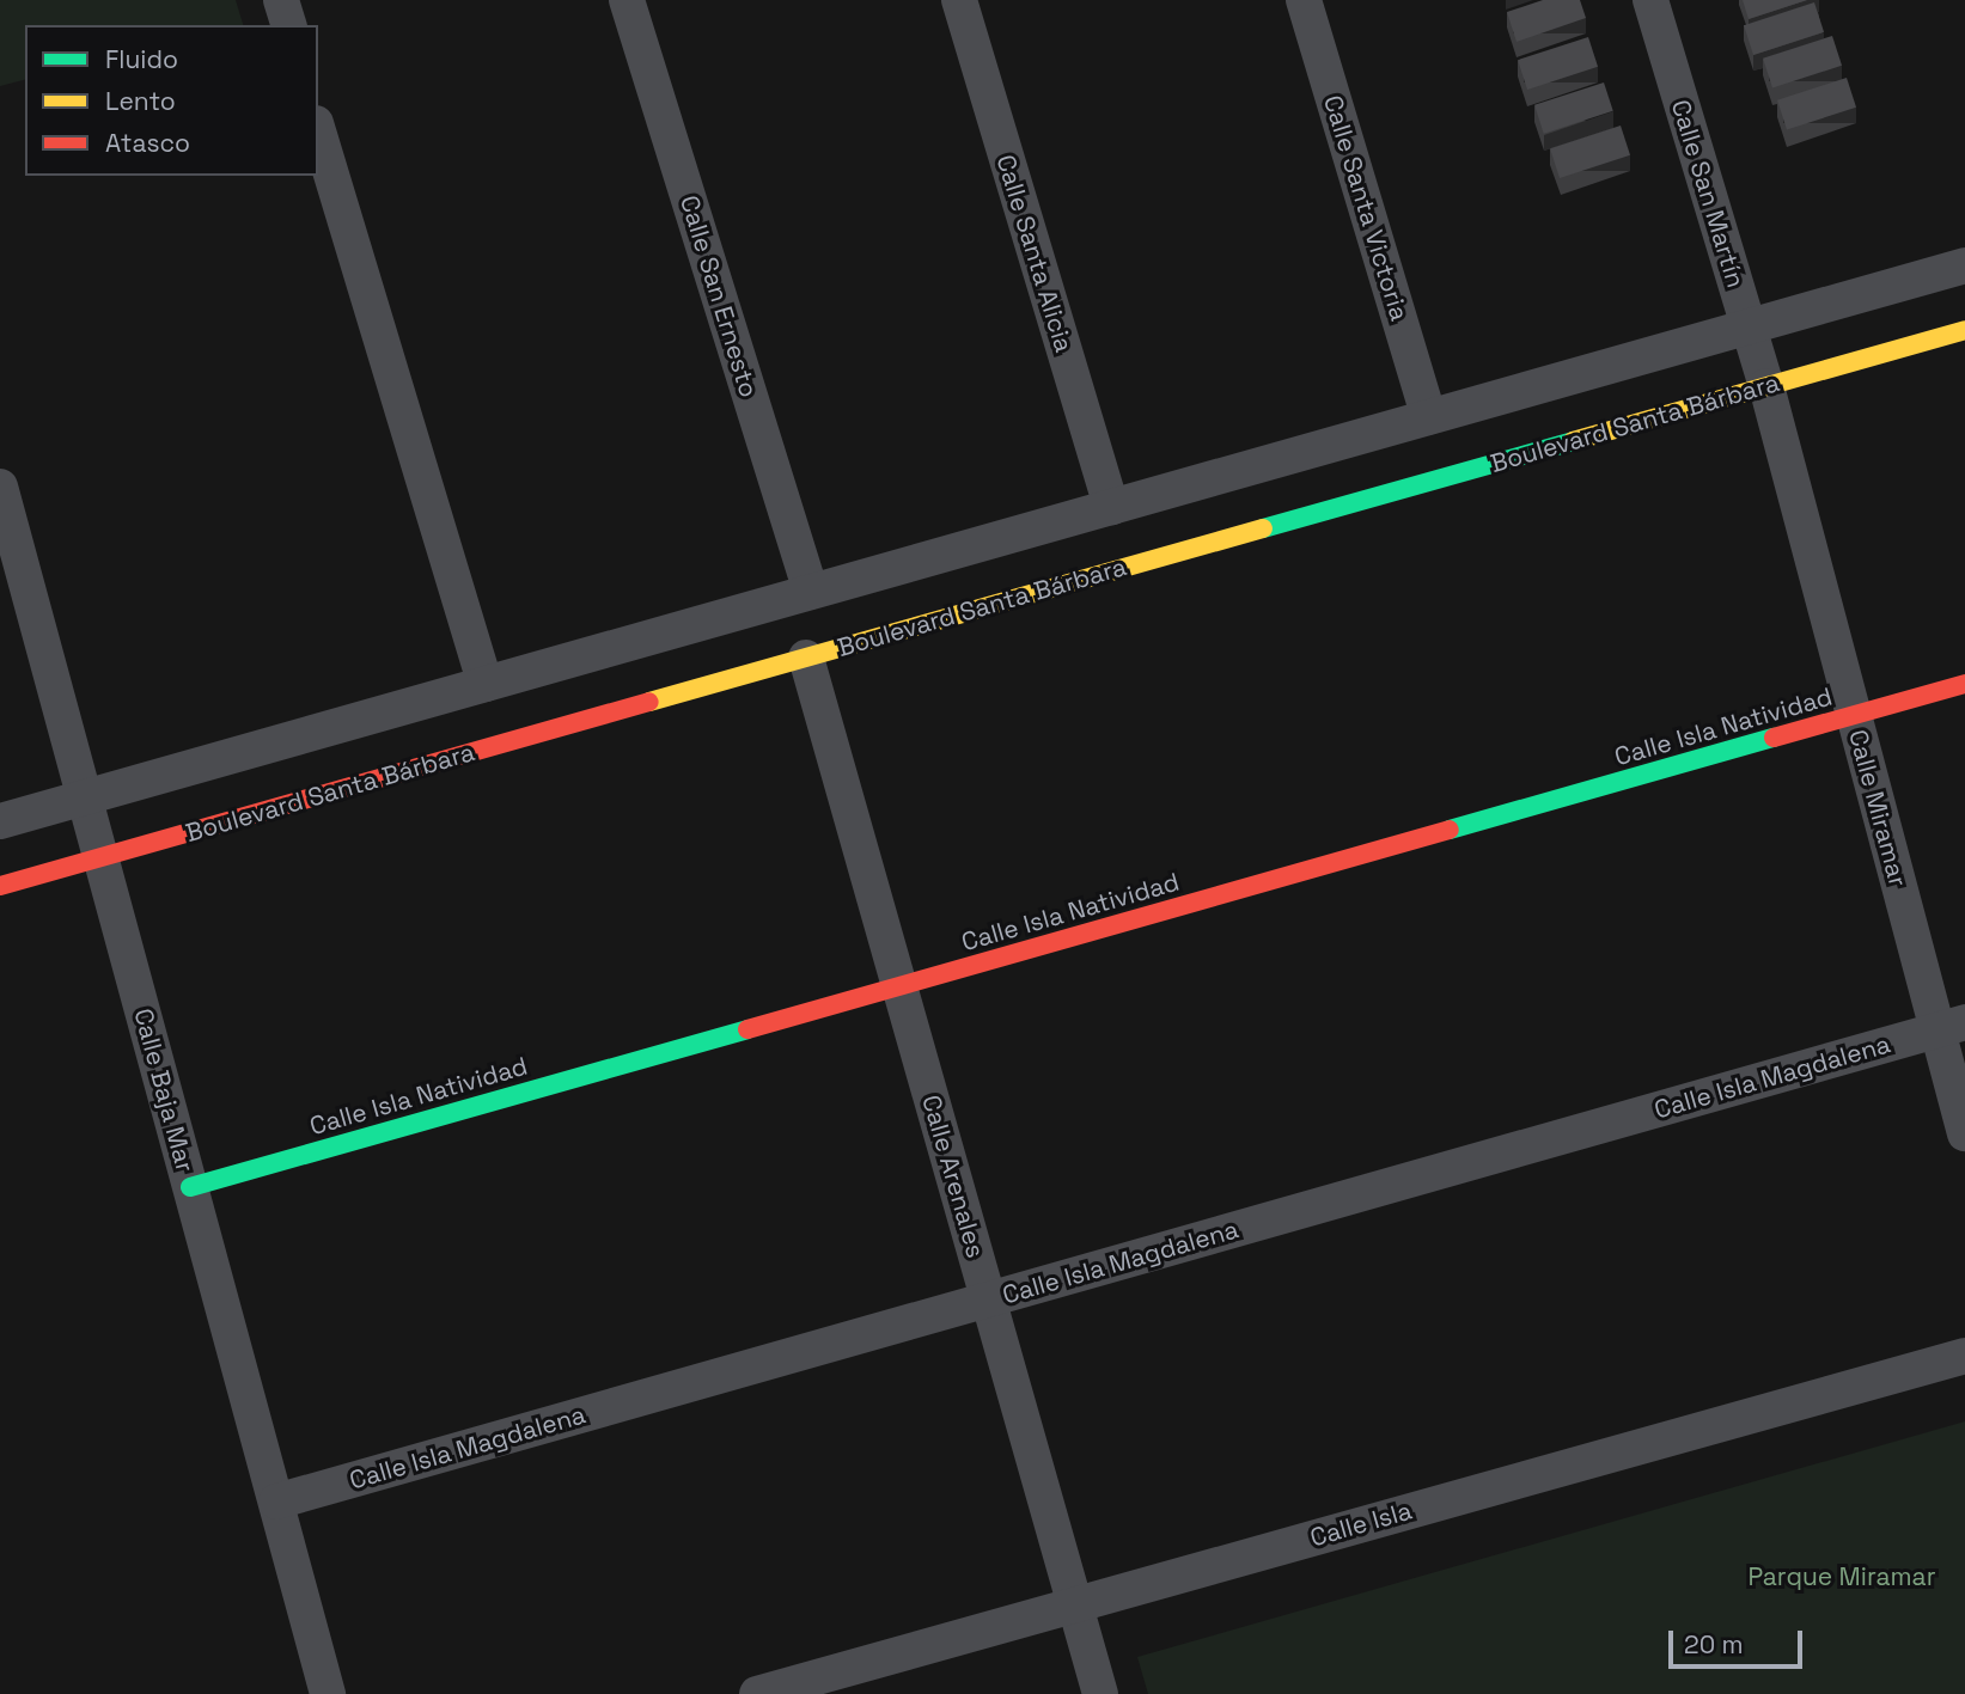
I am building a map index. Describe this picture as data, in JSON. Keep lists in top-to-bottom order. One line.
{"streets":{"street":["Calle San Martín","Calle Santa Victoria","Calle Santa Alicia","Calle San Ernesto","Boulevard Santa Bárbara","Calle Isla Natividad","Calle Miramar","Calle Isla Magdalena","Calle Baja Mar","Calle Arenales","Calle Isla"]},"crossings":[["Calle San Martín","Boulevard Santa Bárbara"],["Calle San Martín","Calle Miramar"],["Boulevard Santa Bárbara","Calle Miramar"],["Boulevard Santa Bárbara","Calle Baja Mar"],["Boulevard Santa Bárbara","Calle Arenales"],["Calle Isla Natividad","Calle Miramar"],["Calle Isla Natividad","Calle Baja Mar"],["Calle Isla Natividad","Calle Arenales"],["Calle Miramar","Calle Isla Magdalena"],["Calle Isla Magdalena","Calle Baja Mar"],["Calle Isla Magdalena","Calle Arenales"],["Calle Arenales","Calle Isla"]],"parks":["Parque Miramar"],"legend":["Fluido","Lento","Atasco"],"scale_bar":"20 m"}
